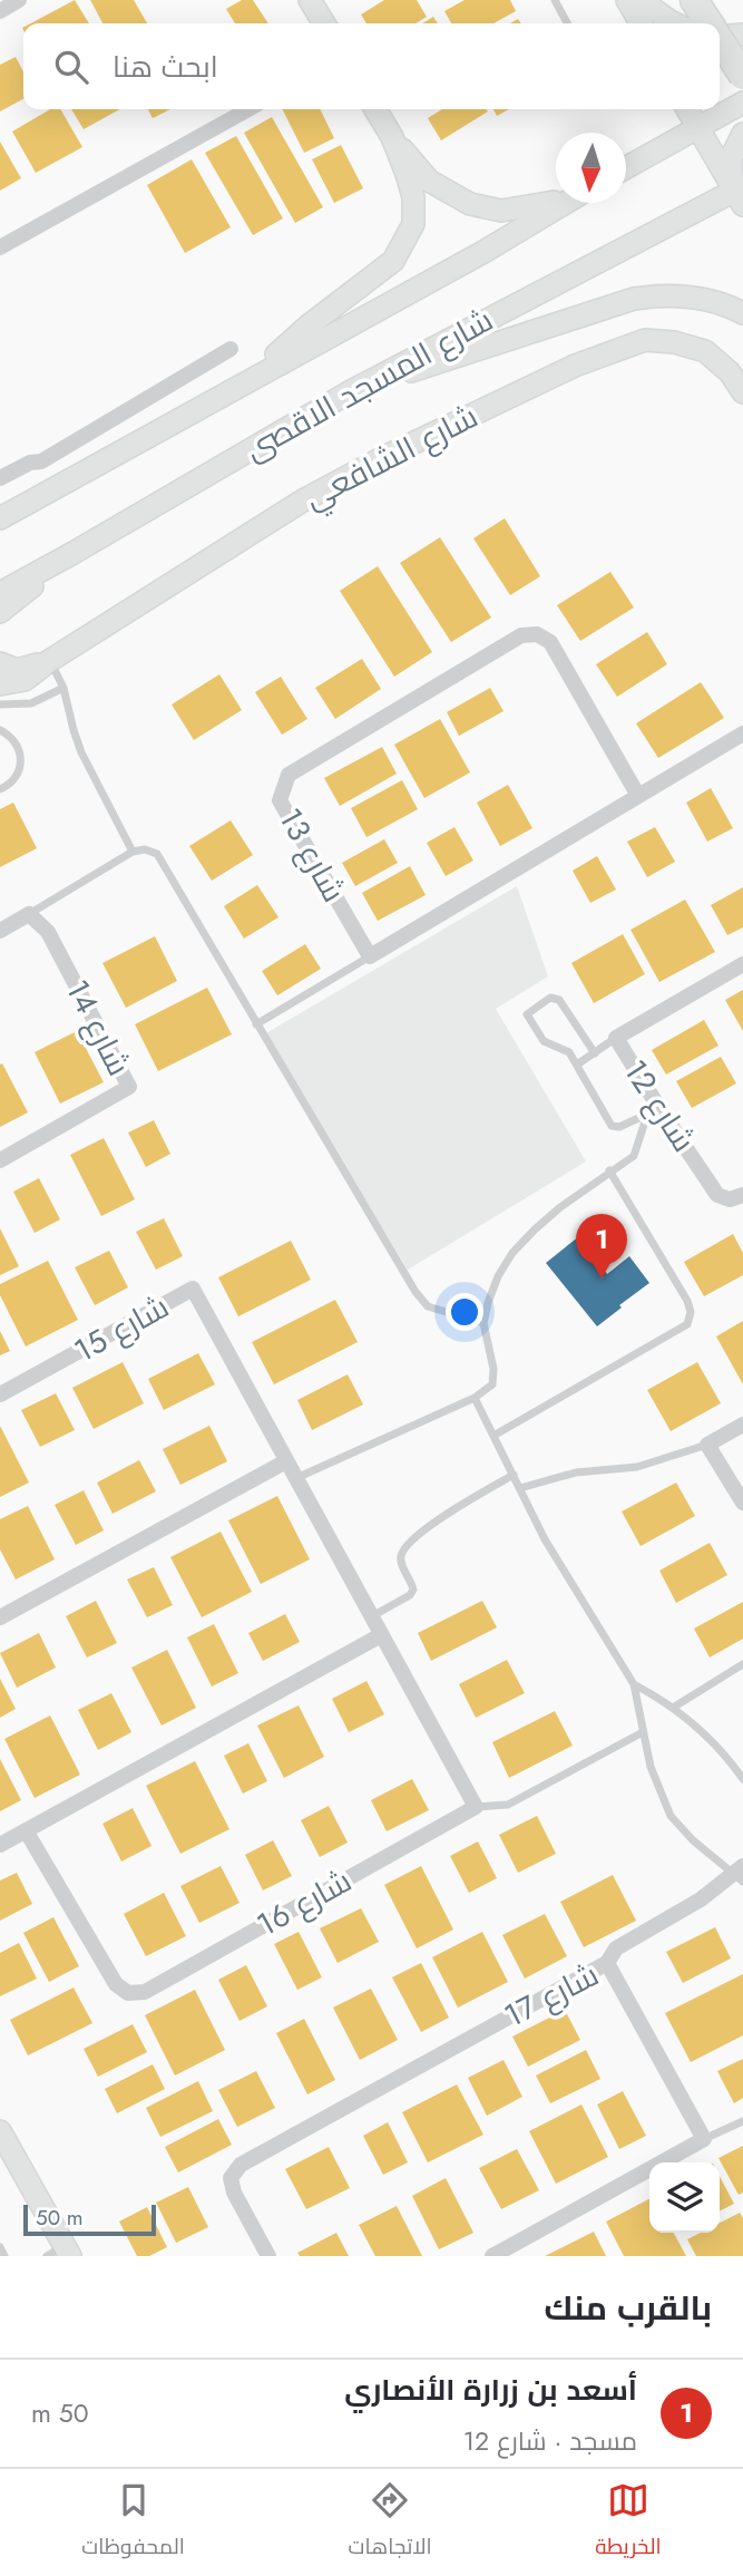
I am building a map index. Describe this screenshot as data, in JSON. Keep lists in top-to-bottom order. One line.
{"streets":{"main road":["شارع المسجد الاقصى","شارع الشافعي"],"street":["شارع 13","شارع 14","شارع 12","شارع 15","شارع 16","شارع 17"]},"scale_bar":"50 m","north":"bottom","page":{"search":"ابحث هنا","pins":"1","scale":"50 m","heading":"بالقرب منك","list":[{"mark":"1","name":"أسعد بن زرارة الأنصاري","note":"مسجد · شارع 12","value":"50 m"}],"nav":["الخريطة","الاتجاهات","المحفوظات"]}}
